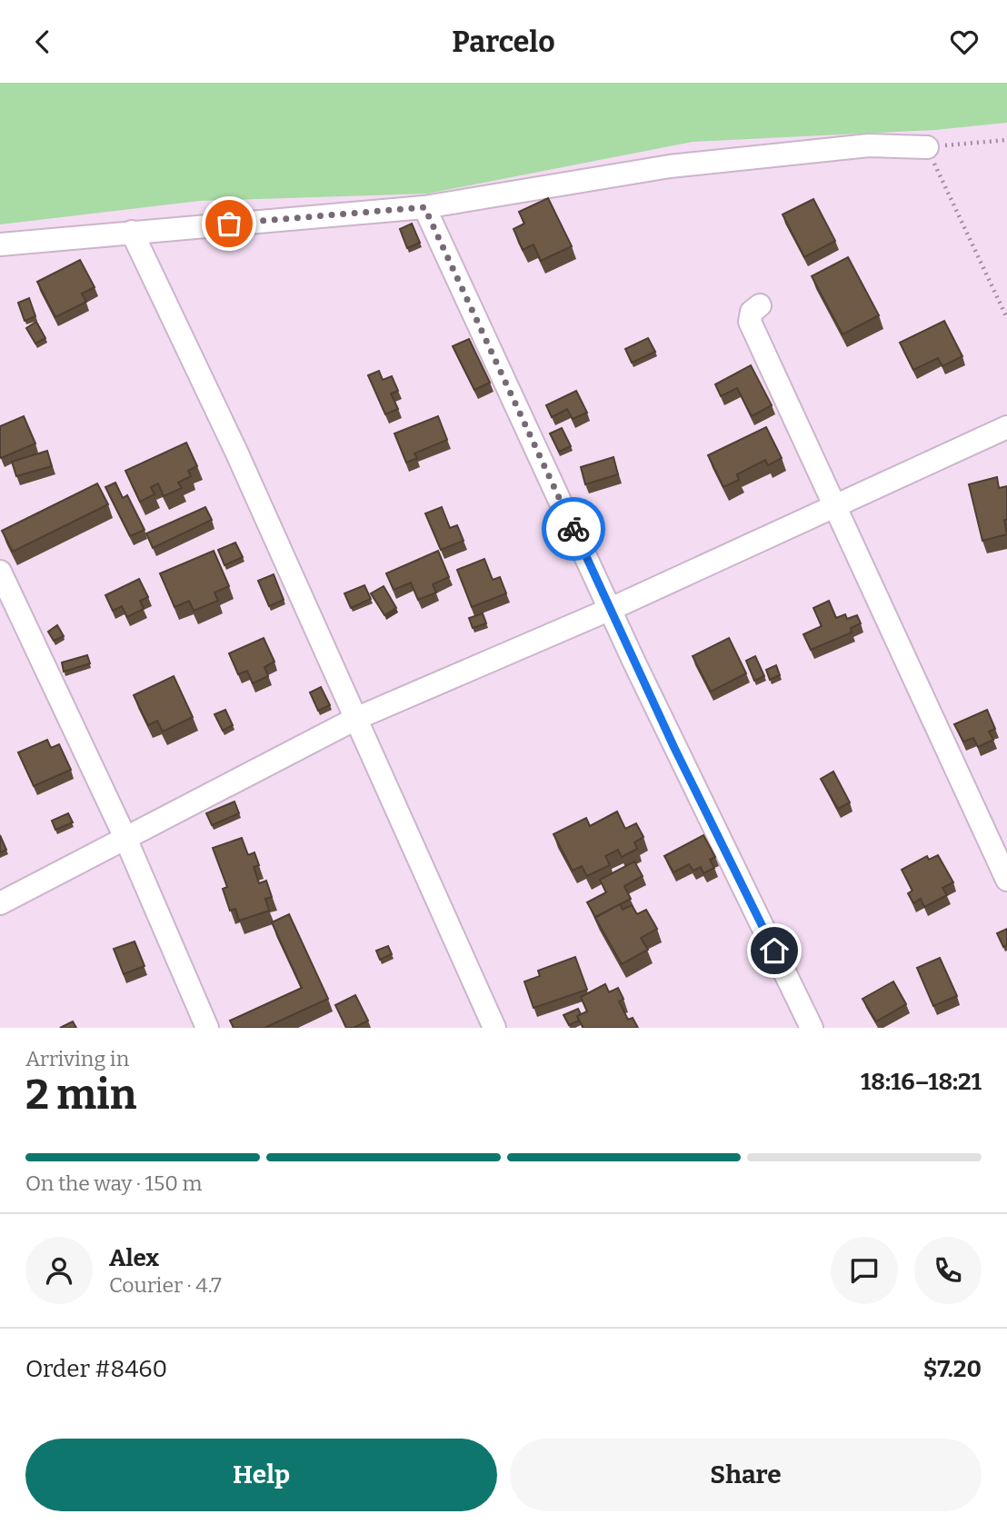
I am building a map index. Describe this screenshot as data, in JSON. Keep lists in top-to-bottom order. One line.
{"page":{"header":"Parcelo","heading":["2 min","Arriving in","18:16–18:21"],"panel":["Alex","Courier · 4.7","Order #8460","$7.20"],"bar":"On the way · 150 m","buttons":["Help","Share"]}}
